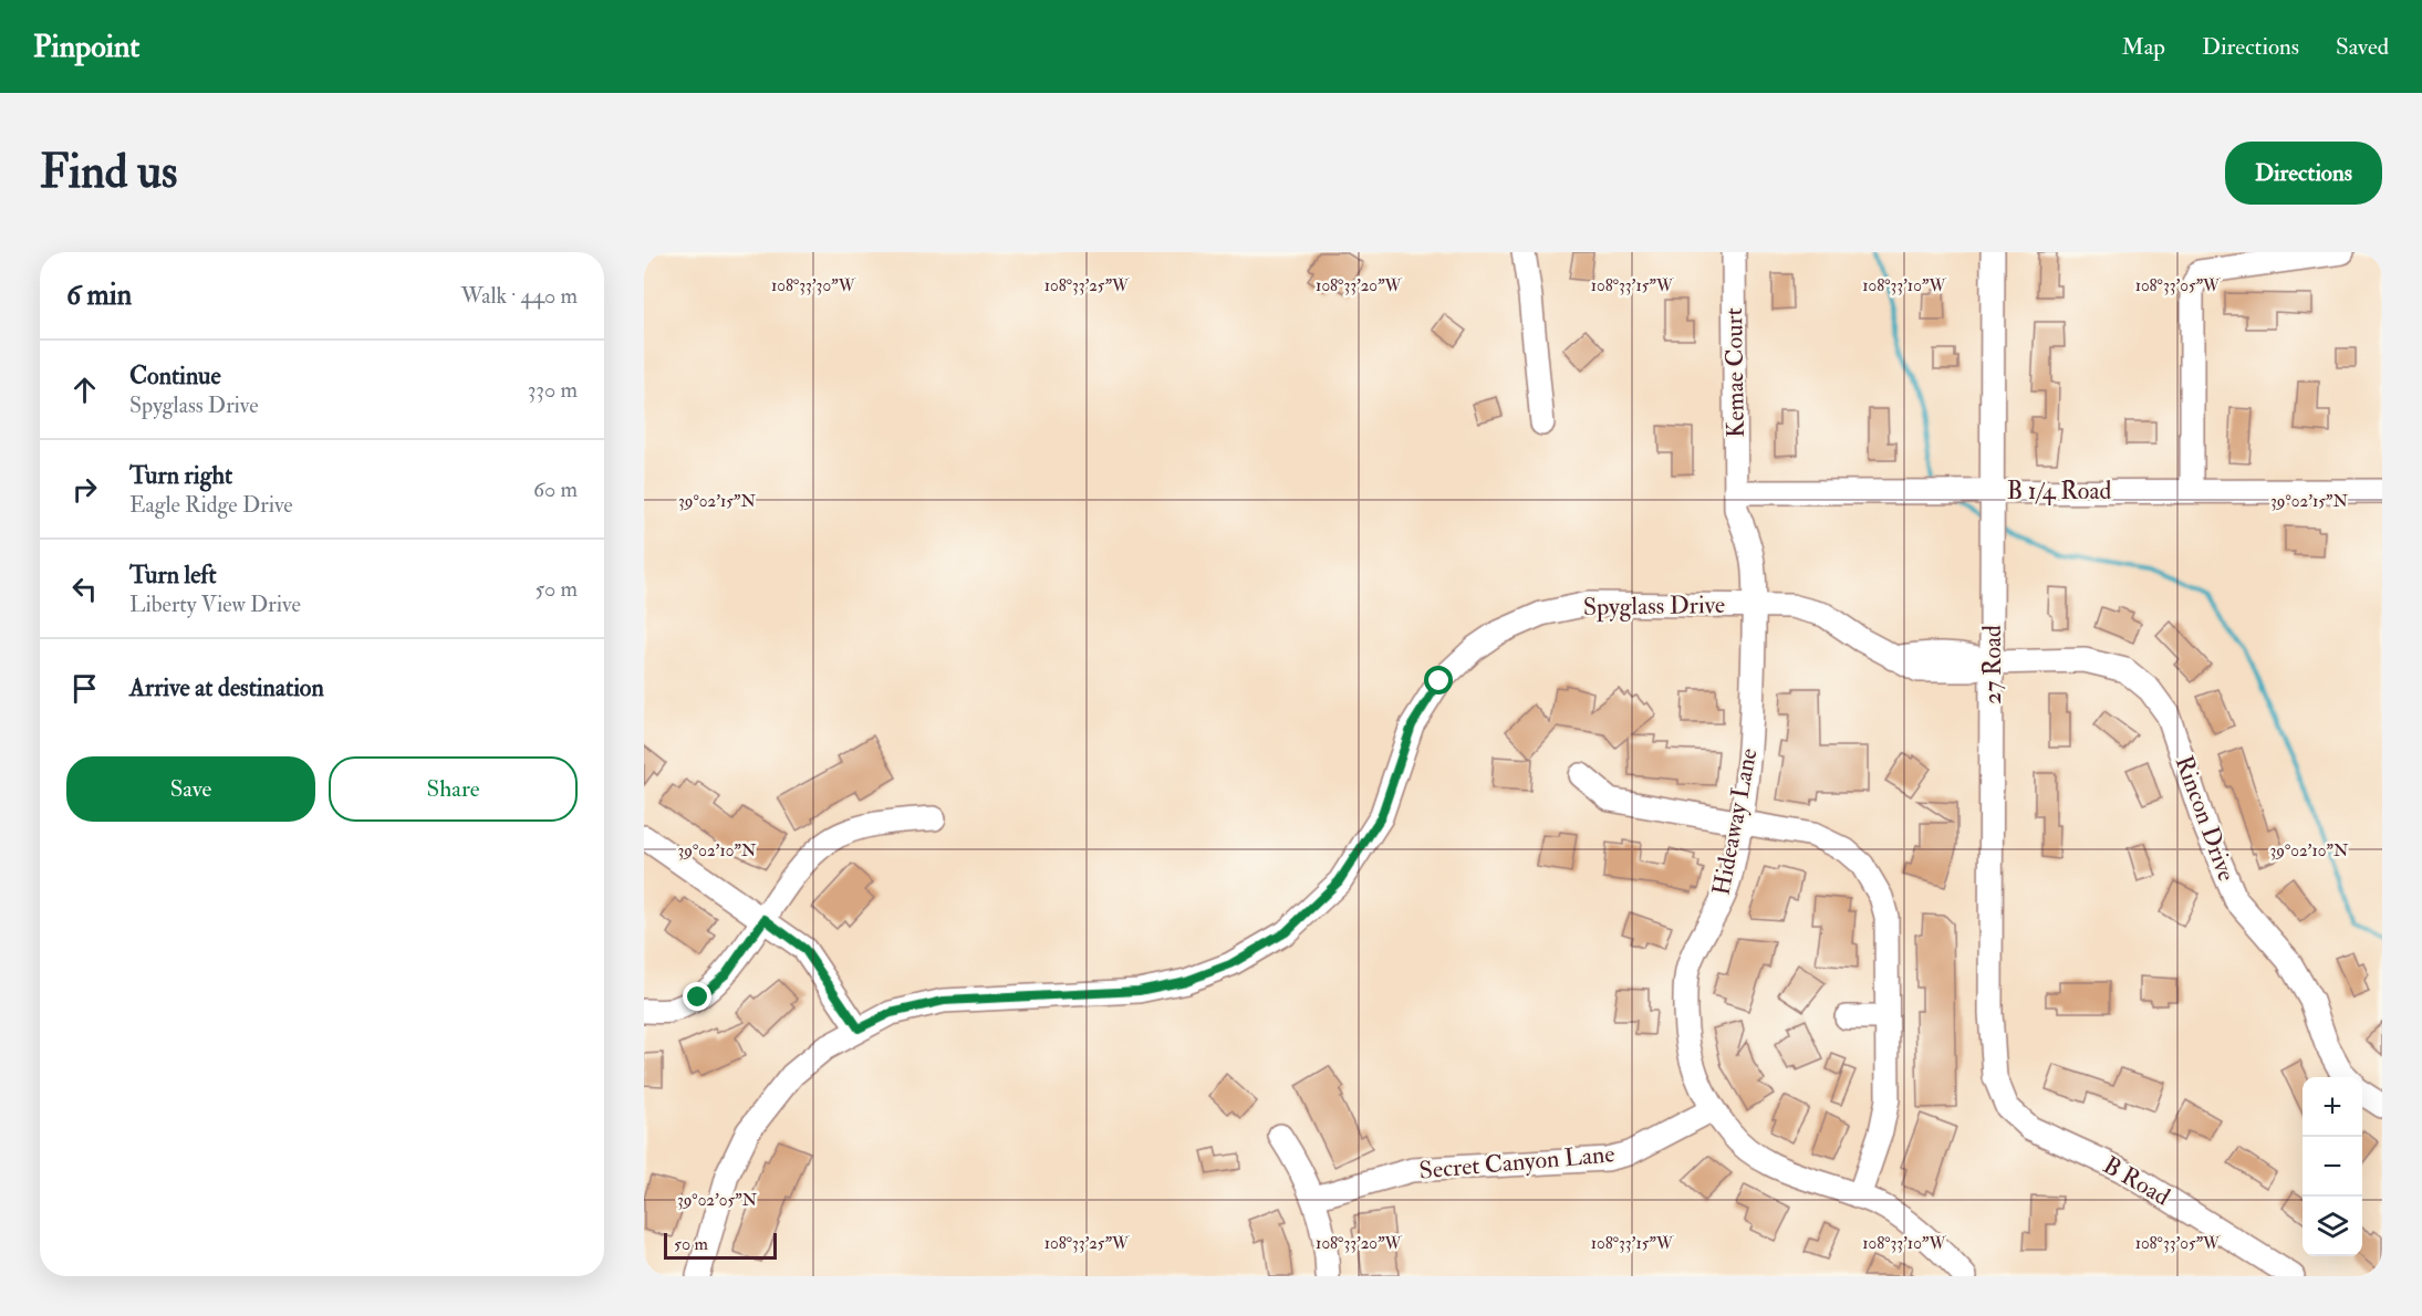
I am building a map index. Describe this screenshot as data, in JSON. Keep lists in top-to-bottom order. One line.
{"streets":{"street":["Kemae Court","B 1/4 Road","Spyglass Drive","27 Road","Rincon Drive","Hideaway Lane","Secret Canyon Lane","B Road"]},"crossings":[["Kemae Court","B 1/4 Road"],["Kemae Court","Hideaway Lane"],["B 1/4 Road","27 Road"],["B 1/4 Road","Hideaway Lane"],["Spyglass Drive","27 Road"],["Spyglass Drive","Rincon Drive"],["Spyglass Drive","Hideaway Lane"],["27 Road","Rincon Drive"],["27 Road","B Road"],["Hideaway Lane","Secret Canyon Lane"]],"scale_bar":"50 m","page":{"header":"Pinpoint","nav":["Map","Directions","Saved"],"buttons":["Directions",["Save","Share"]],"title":"Find us","heading":["6 min","Walk · 440 m"],"list":[["Continue","Spyglass Drive","330 m"],["Turn right","Eagle Ridge Drive","60 m"],["Turn left","Liberty View Drive","50 m"],"Arrive at destination"],"map_buttons":["+","−"],"scale":"50 m"},"coordinates":["108°33'30\"W","108°33'25\"W","108°33'20\"W","108°33'15\"W","108°33'10\"W","108°33'05\"W","39°02'15\"N","39°02'10\"N","39°02'05\"N"]}
